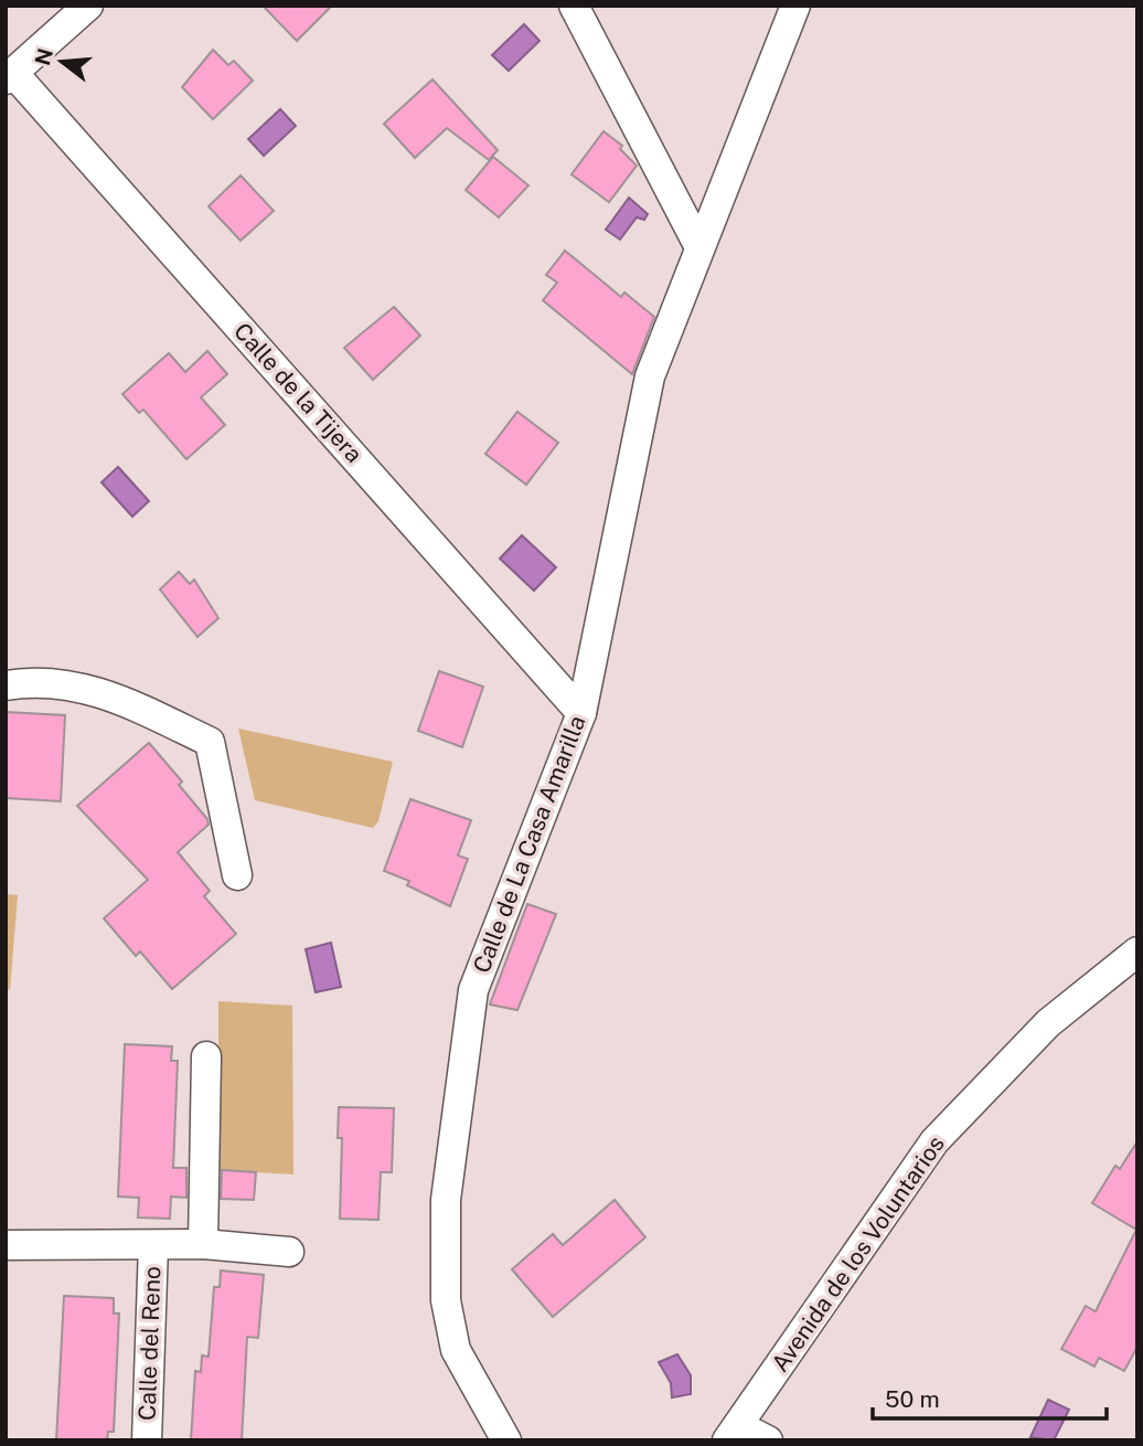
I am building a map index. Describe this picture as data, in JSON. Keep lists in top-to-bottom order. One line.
{"streets":{"street":["Calle de la Tijera","Calle de La Casa Amarilla","Avenida de los Voluntarios","Calle del Reno"]},"crossings":[["Calle de la Tijera","Calle de La Casa Amarilla"]],"scale_bar":"50 m","north":"left"}
